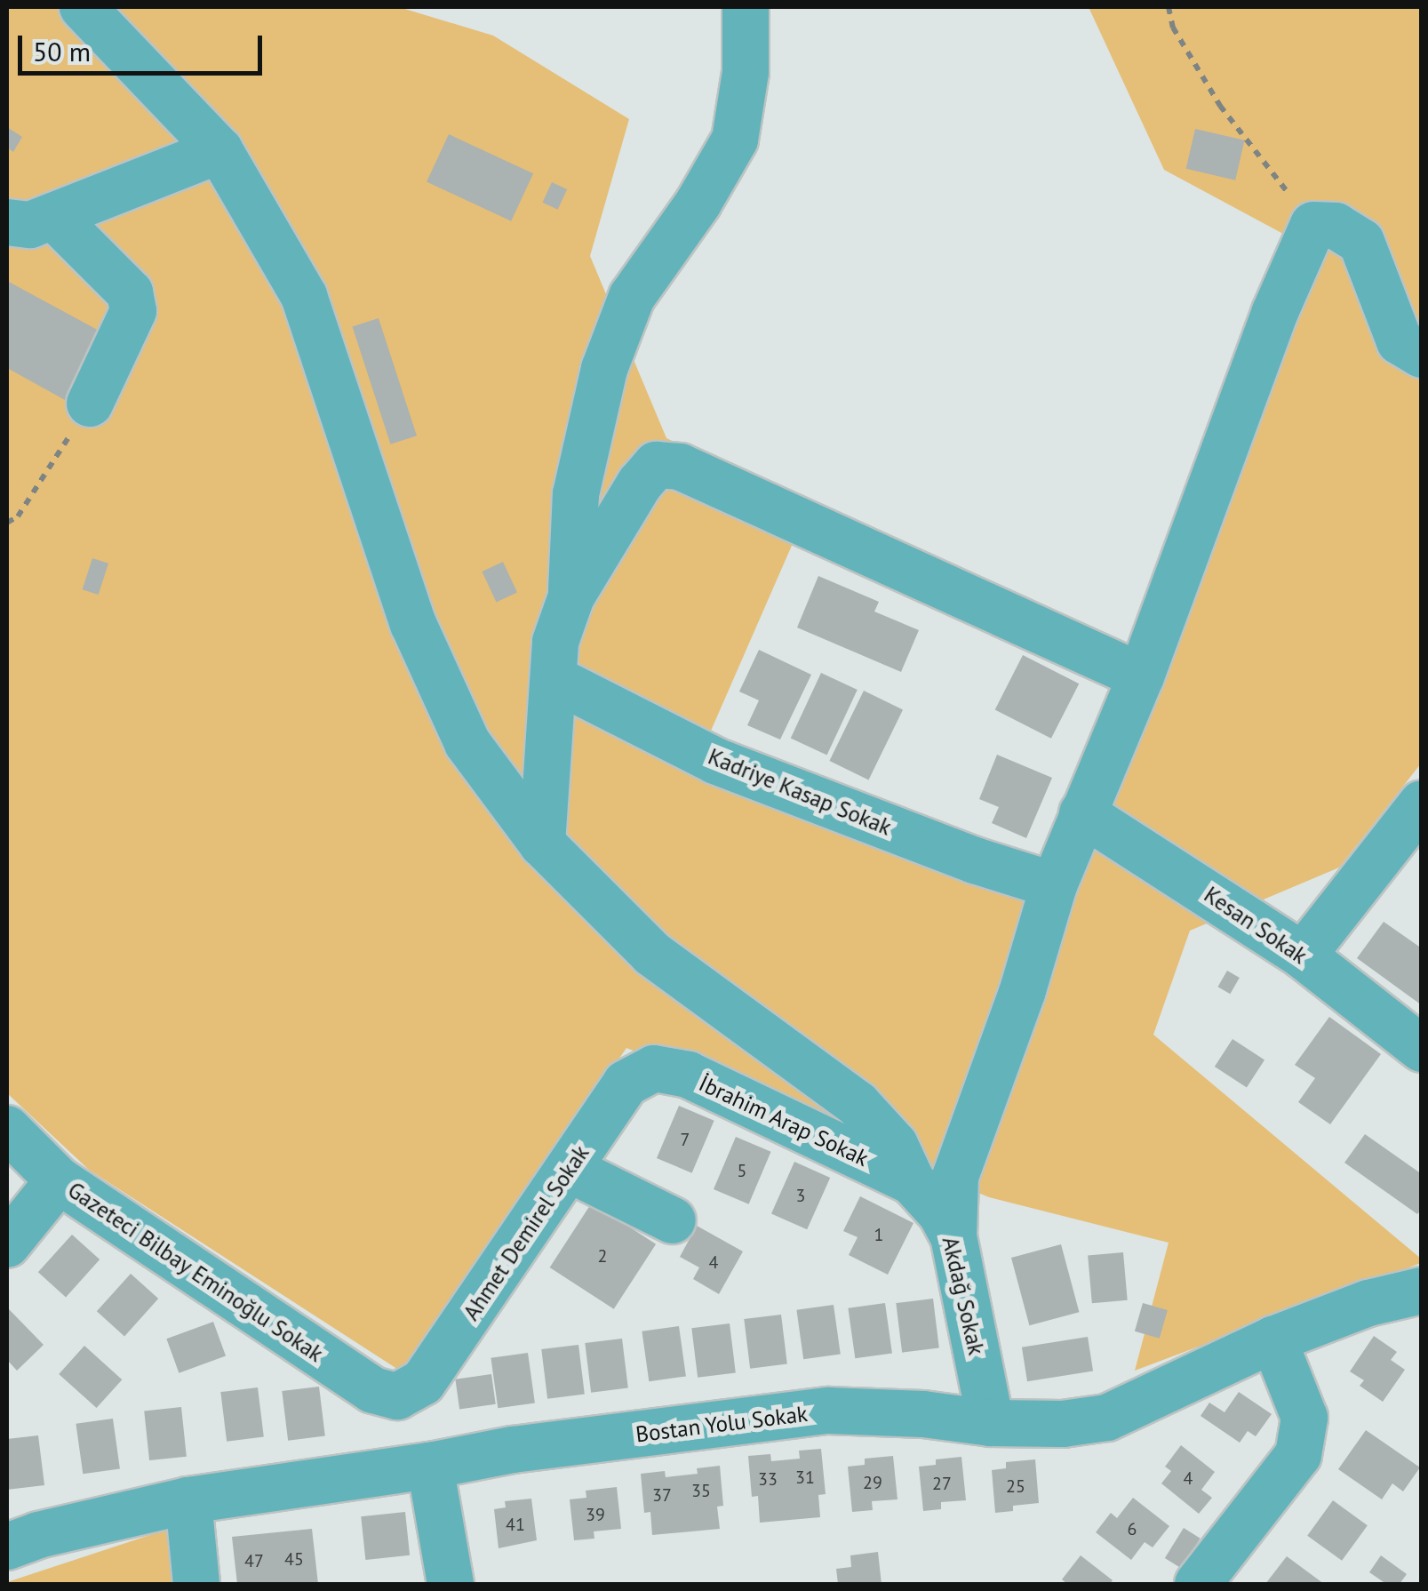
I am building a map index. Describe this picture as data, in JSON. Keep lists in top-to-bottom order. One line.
{"streets":{"street":["Kadriye Kasap Sokak","Kesan Sokak","İbrahim Arap Sokak","Ahmet Demirel Sokak","Gazeteci Bilbay Eminoğlu Sokak","Akdağ Sokak","Bostan Yolu Sokak"]},"crossings":[["İbrahim Arap Sokak","Ahmet Demirel Sokak"],["İbrahim Arap Sokak","Akdağ Sokak"],["Ahmet Demirel Sokak","Gazeteci Bilbay Eminoğlu Sokak"],["Akdağ Sokak","Bostan Yolu Sokak"]],"house_numbers":["7","5","3","1","2","4","31","4","33","29","27","25","35","37","39","41","6","45","47"],"scale_bar":"50 m"}
